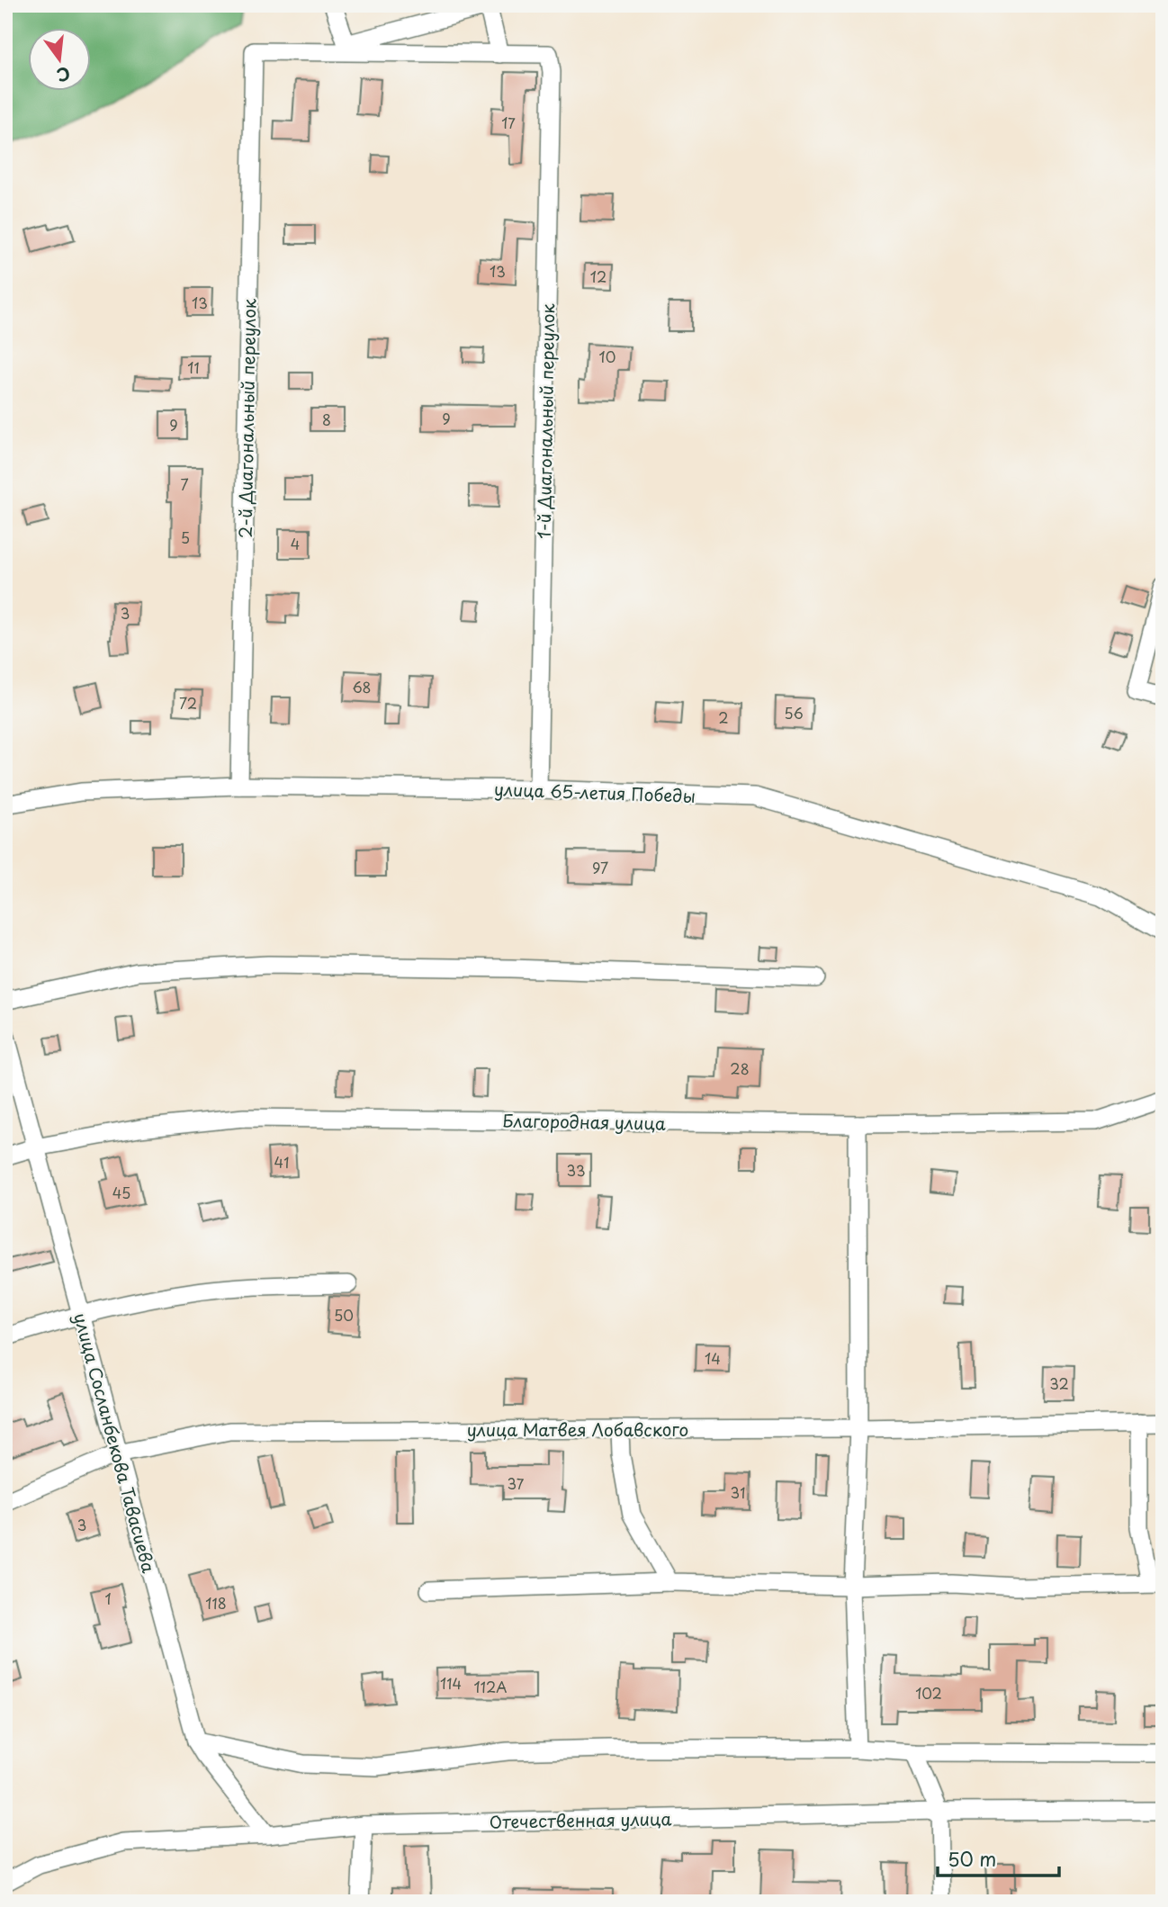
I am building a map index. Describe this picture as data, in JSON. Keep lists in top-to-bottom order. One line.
{"streets":{"street":["2-й Диагональный переулок","1-й Диагональный переулок","улица 65-летия Победы","Благородная улица","улица Матвея Лобавского","улица Сосланбекова Тавасиева","Отечественная улица"]},"crossings":[["2-й Диагональный переулок","1-й Диагональный переулок"],["2-й Диагональный переулок","улица 65-летия Победы"],["1-й Диагональный переулок","улица 65-летия Победы"],["Благородная улица","улица Сосланбекова Тавасиева"],["улица Матвея Лобавского","улица Сосланбекова Тавасиева"],["улица Сосланбекова Тавасиева","Отечественная улица"]],"house_numbers":["17","13","12","13","10","11","9","8","9","7","5","4","3","68","72","56","2","97","28","41","33","45","50","14","32","37","31","3","1","118","114","112А","102"],"scale_bar":"50 m","north":"bottom"}
